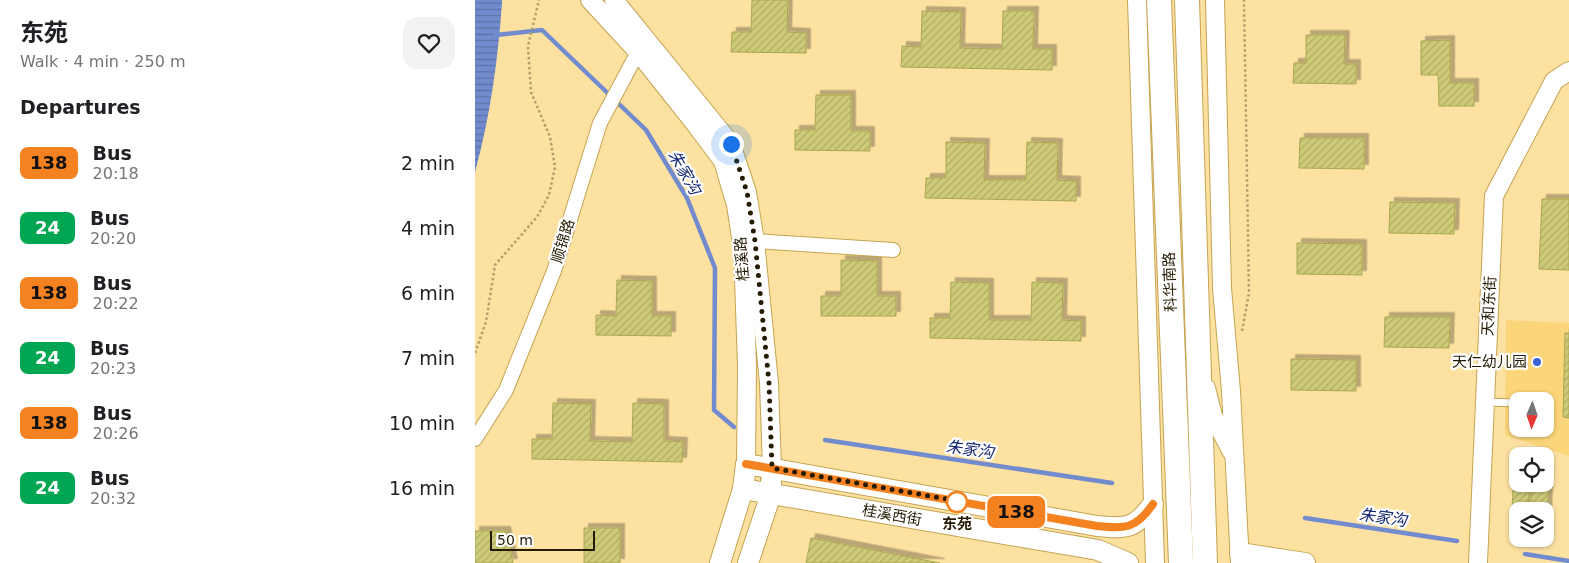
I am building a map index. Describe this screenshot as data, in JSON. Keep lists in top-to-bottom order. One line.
{"streets":{"highway":["科华南路"],"main road":["桂溪路","桂溪西街"],"street":["顺锦路","天和东街"]},"crossings":[["顺锦路","桂溪路"],["桂溪路","桂溪西街"]],"water":["朱家沟"],"places":["天仁幼儿园","东苑"],"lines":["bus line 138"],"scale_bar":"50 m","north":"bottom","page":{"heading":[["东苑","Walk · 4 min · 250 m"],"Departures"],"on_map":"138","list":[{"mark":"138","name":"Bus","note":"20:18","value":"2 min"},{"mark":"24","name":"Bus","note":"20:20","value":"4 min"},{"mark":"138","name":"Bus","note":"20:22","value":"6 min"},{"mark":"24","name":"Bus","note":"20:23","value":"7 min"},{"mark":"138","name":"Bus","note":"20:26","value":"10 min"},{"mark":"24","name":"Bus","note":"20:32","value":"16 min"}],"scale":"50 m"}}
